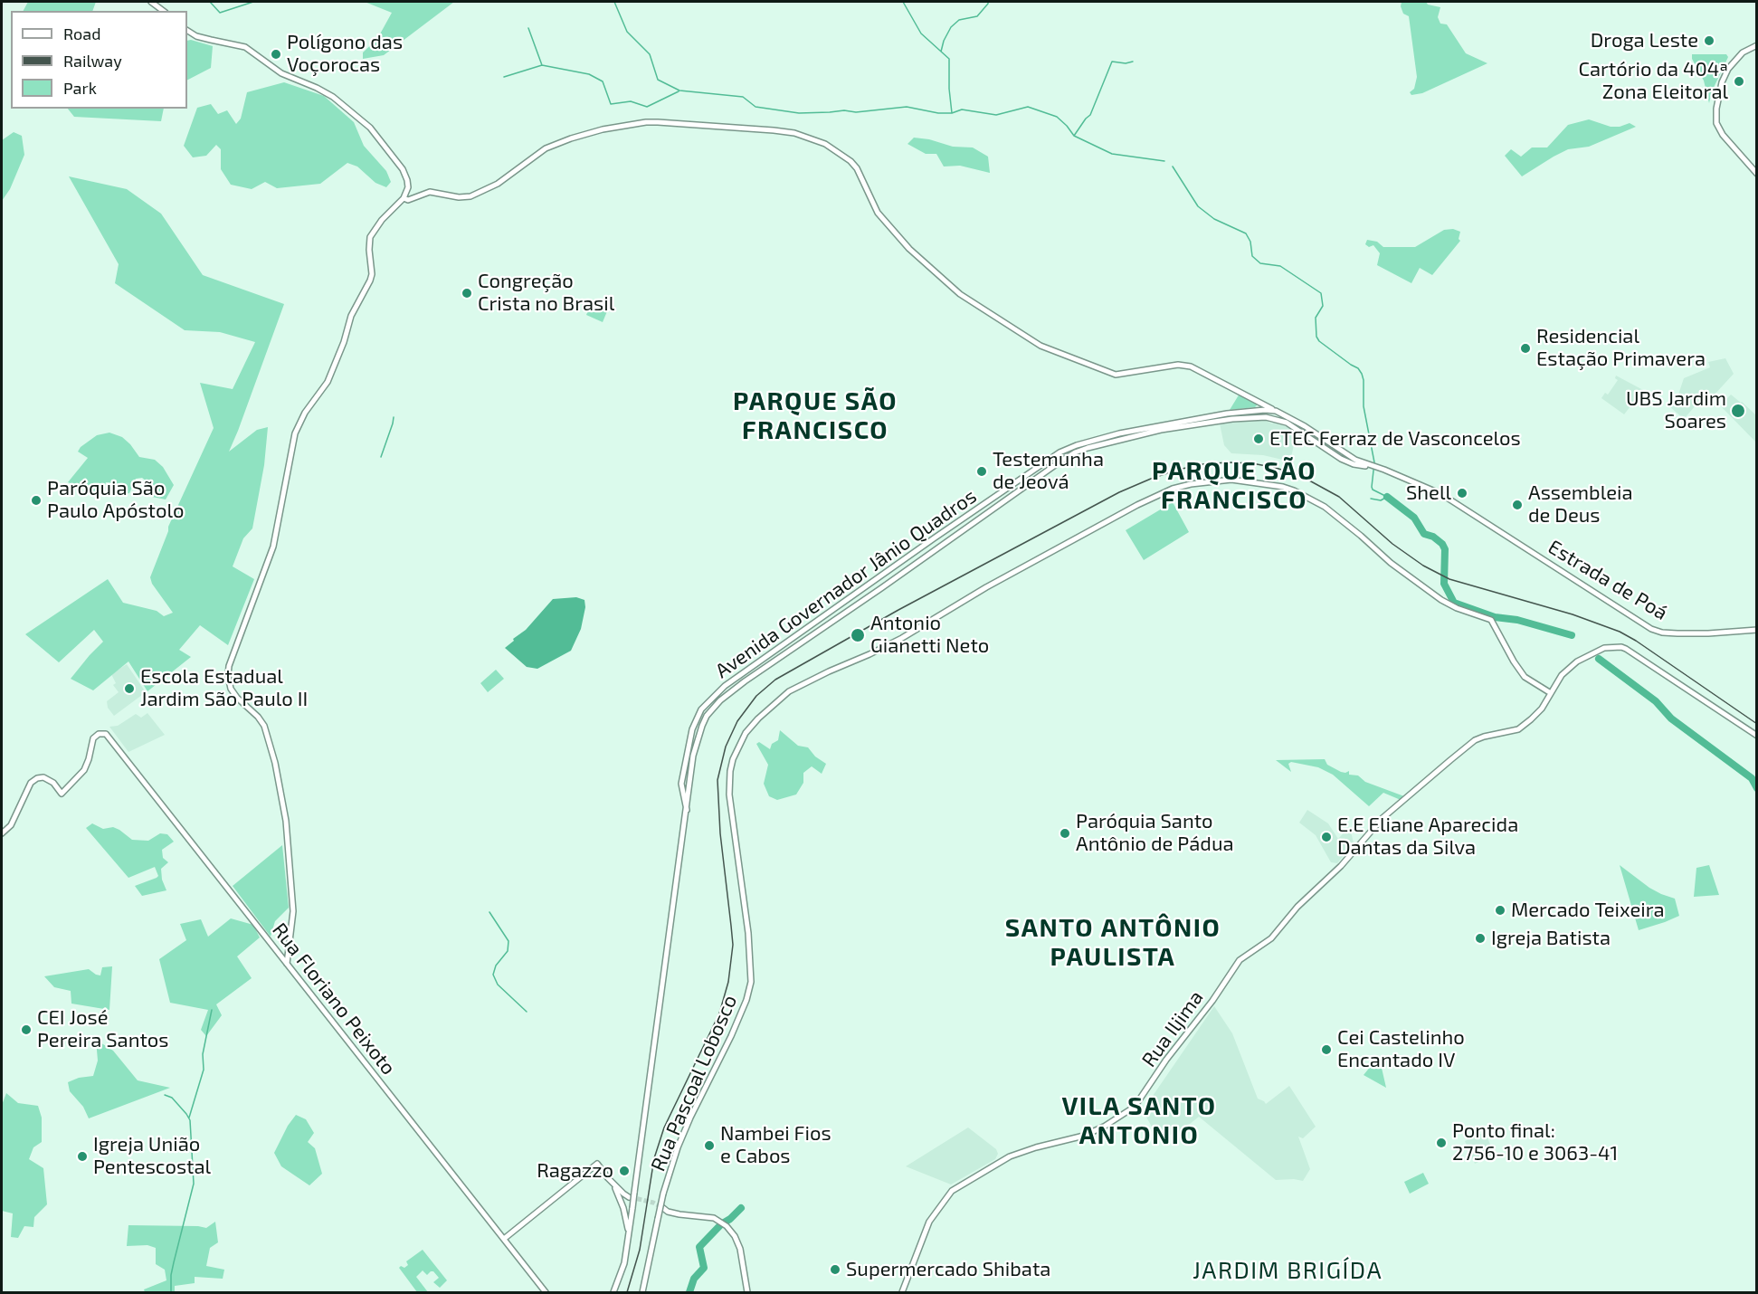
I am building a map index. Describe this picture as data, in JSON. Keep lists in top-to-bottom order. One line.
{"streets":{"main road":["Estrada de Poá","Avenida Governador Jânio Quadros","Rua Floriano Peixoto","Rua Iljima","Rua Pascoal Lobosco"]},"crossings":[["Rua Iljima","Rua Pascoal Lobosco"]],"districts":["PARQUE SÃO FRANCISCO","PARQUE SÃO FRANCISCO","SANTO ANTÔNIO PAULISTA","VILA SANTO ANTONIO","JARDIM BRIGÍDA"],"places":["Droga Leste","Polígono das Voçorocas","Cartório da 404ª Zona Eleitoral","Congreção Crista no Brasil","Residencial Estação Primavera","UBS Jardim Soares","ETEC Ferraz de Vasconcelos","Testemunha de Jeová","Shell","Paróquia São Paulo Apóstolo","Assembleia de Deus","Antonio Gianetti Neto","Escola Estadual Jardim São Paulo II","Paróquia Santo Antônio de Pádua","E.E Eliane Aparecida Dantas da Silva","Mercado Teixeira","Igreja Batista","CEI José Pereira Santos","Cei Castelinho Encantado IV","Ponto final: 2756-10 e 3063-41","Nambei Fios e Cabos","Igreja União Pentescostal","Ragazzo","Supermercado Shibata"],"legend":["Road","Railway","Park"]}
